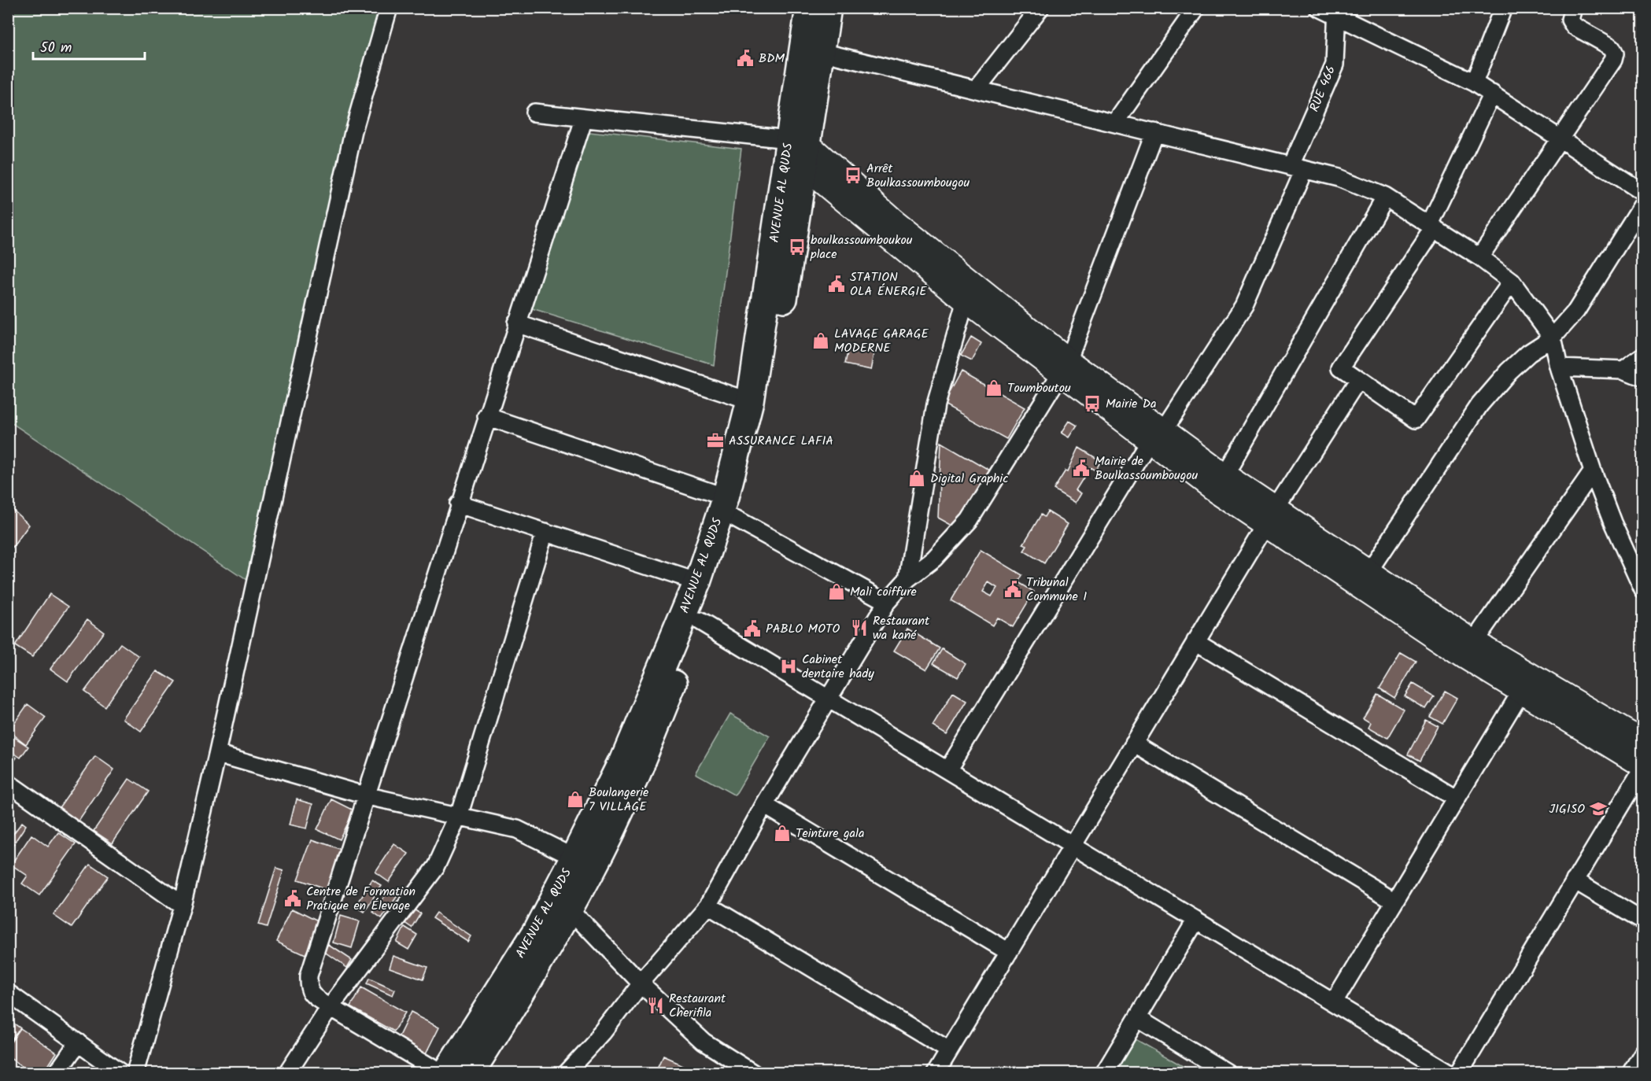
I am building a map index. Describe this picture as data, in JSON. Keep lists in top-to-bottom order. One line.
{"streets":{"main road":["AVENUE AL QUDS"],"street":["RUE 466"]},"places":{"public building":["BDM","STATION OLA ÉNERGIE","Mairie de Boulkassoumbougou","Tribunal Commune I","PABLO MOTO","Centre de Formation Pratique en Élevage"],"bus stop":["Arrêt Boulkassoumbougou","boulkassoumboukou place","Mairie Da"],"shop":["LAVAGE GARAGE MODERNE","Toumboutou","Digital Graphic","Mali coiffure","Boulangerie 7 VILLAGE","Teinture gala"],"office":["ASSURANCE LAFIA"],"restaurant":["Restaurant wa kané","Restaurant Cherifila"],"hospital":["Cabinet dentaire hady"],"school or university":["JIGISO"]},"scale_bar":"50 m"}
